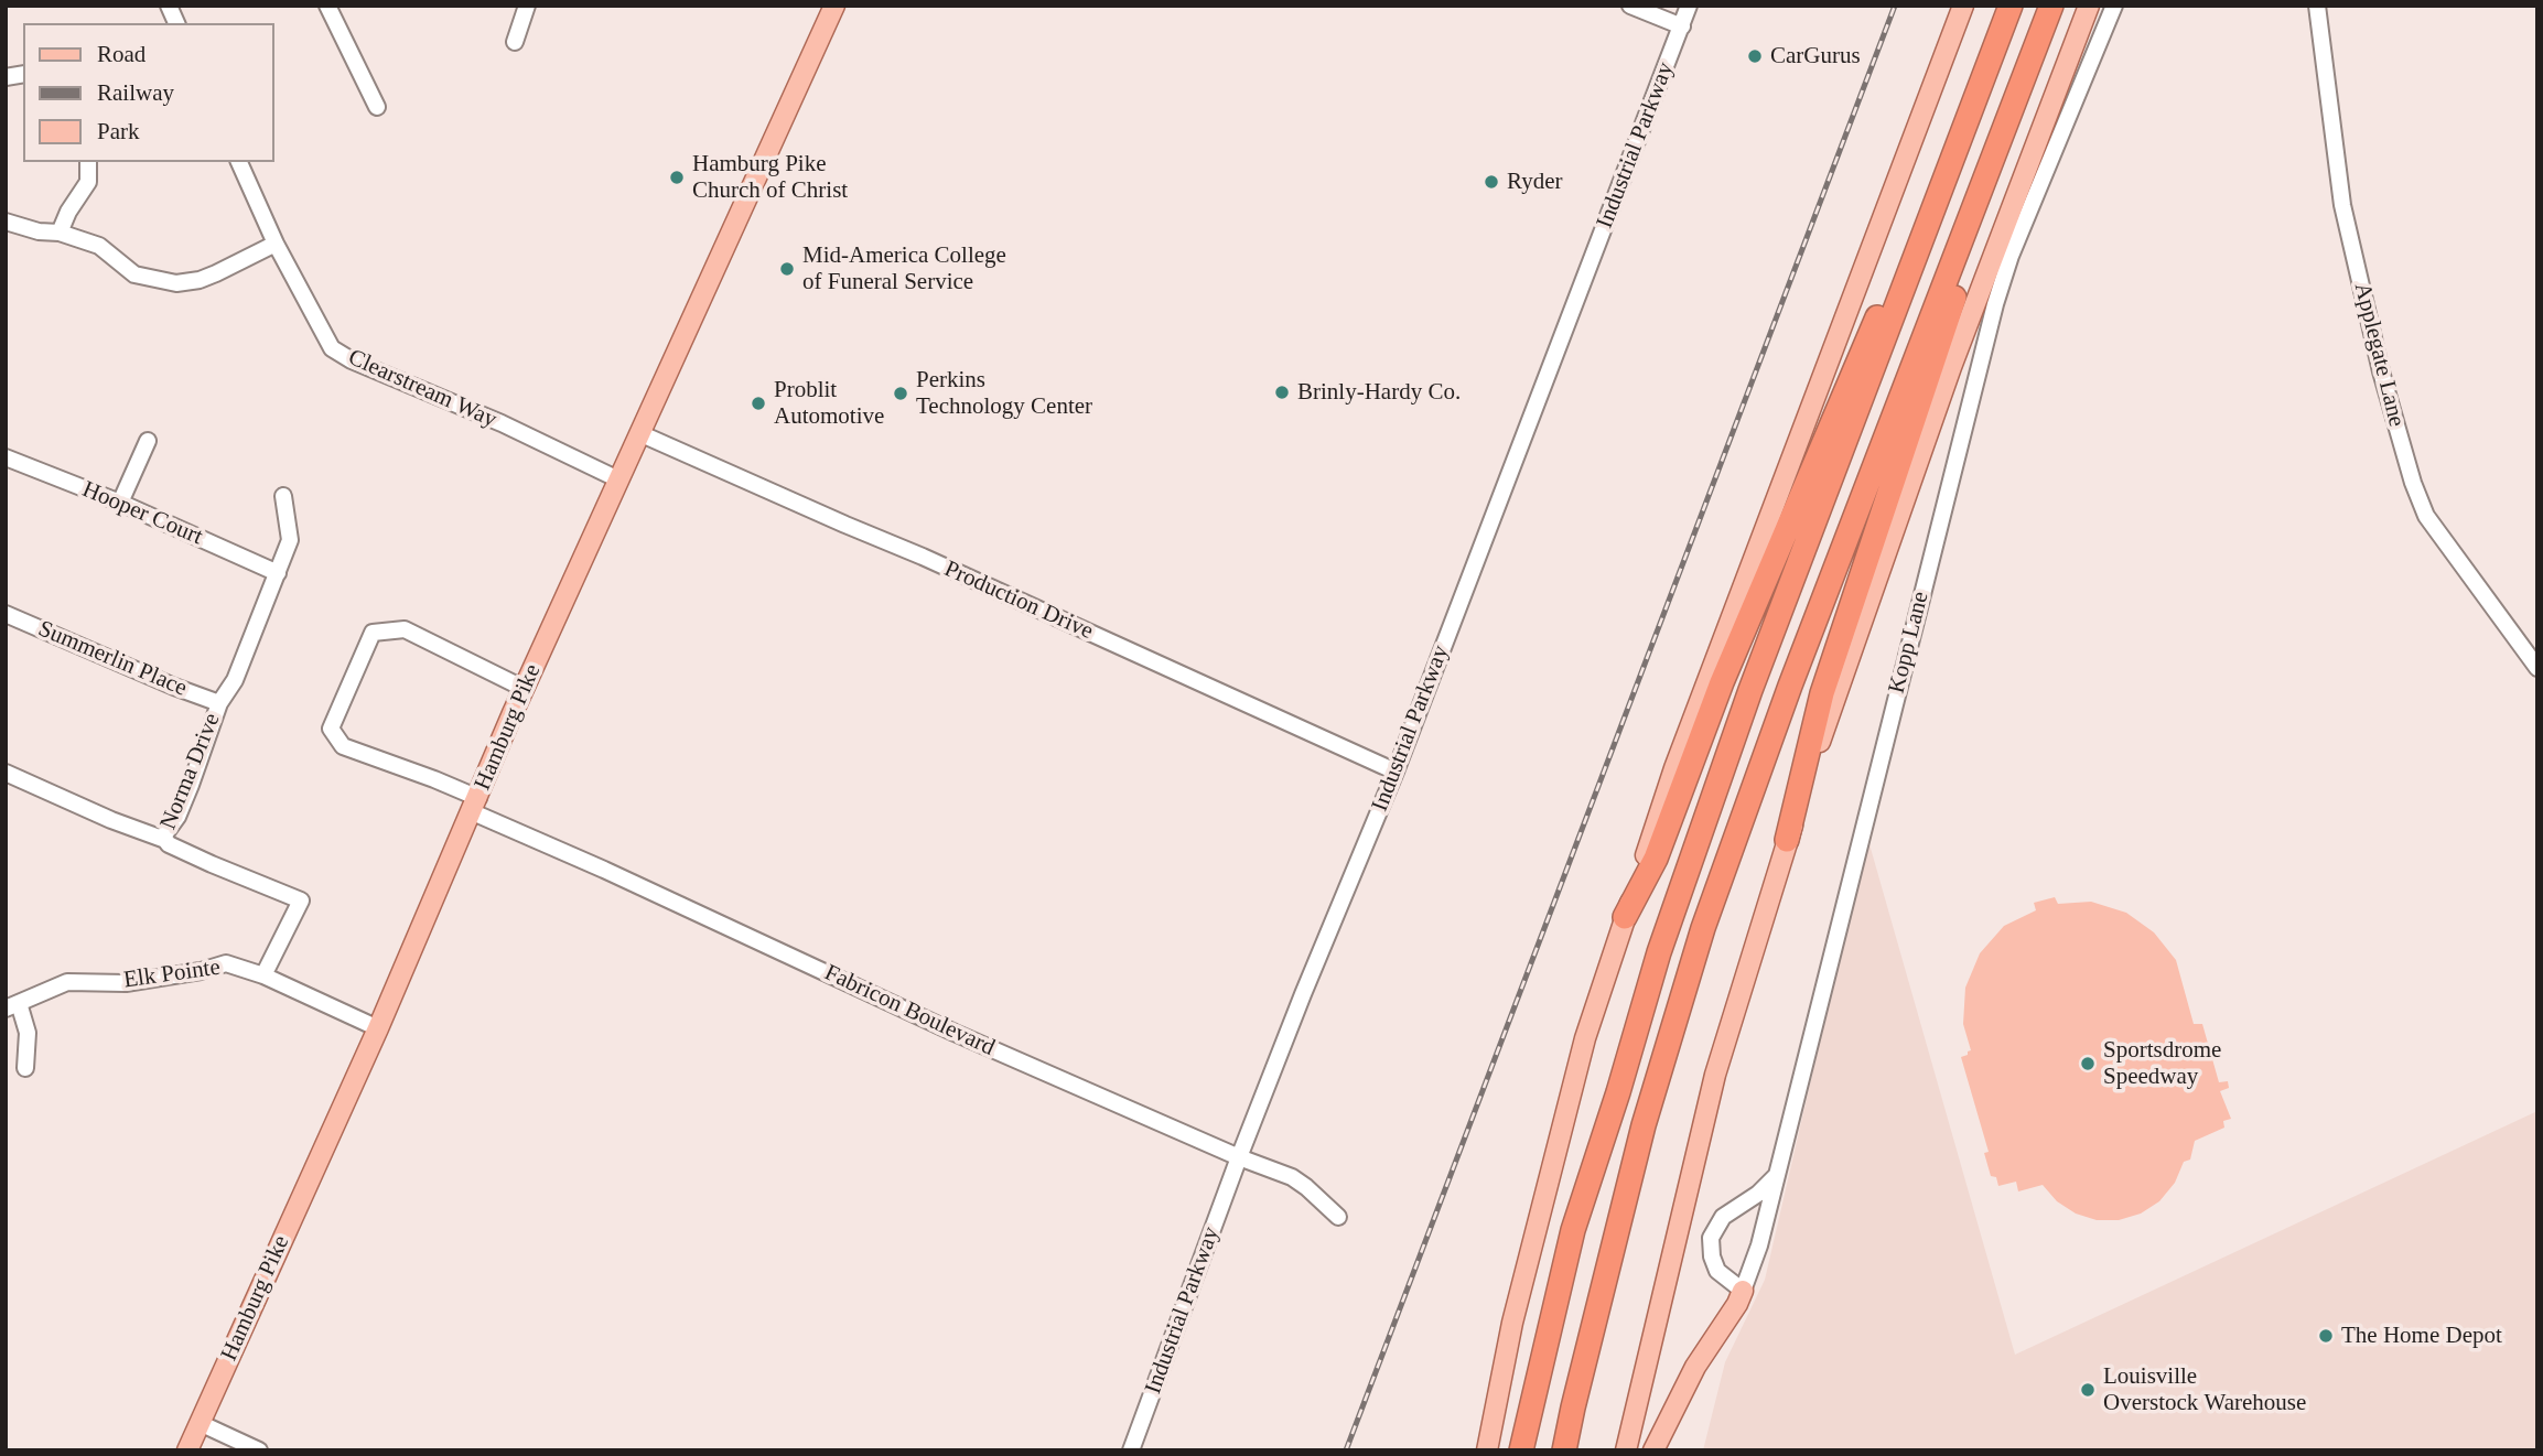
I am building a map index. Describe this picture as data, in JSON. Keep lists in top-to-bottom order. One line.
{"streets":{"main road":["Hamburg Pike"],"street":["Industrial Parkway","Applegate Lane","Clearstream Way","Hooper Court","Production Drive","Kopp Lane","Summerlin Place","Norma Drive","Elk Pointe","Fabricon Boulevard"]},"crossings":[["Industrial Parkway","Production Drive"],["Industrial Parkway","Fabricon Boulevard"],["Clearstream Way","Hamburg Pike"],["Hooper Court","Norma Drive"],["Production Drive","Hamburg Pike"],["Summerlin Place","Norma Drive"],["Hamburg Pike","Elk Pointe"],["Hamburg Pike","Fabricon Boulevard"],["Norma Drive","Elk Pointe"]],"places":["CarGurus","Hamburg Pike Church of Christ","Ryder","Mid-America College of Funeral Service","Brinly-Hardy Co.","Perkins Technology Center","Problit Automotive","Sportsdrome Speedway","The Home Depot","Louisville Overstock Warehouse"],"legend":["Road","Railway","Park"]}
